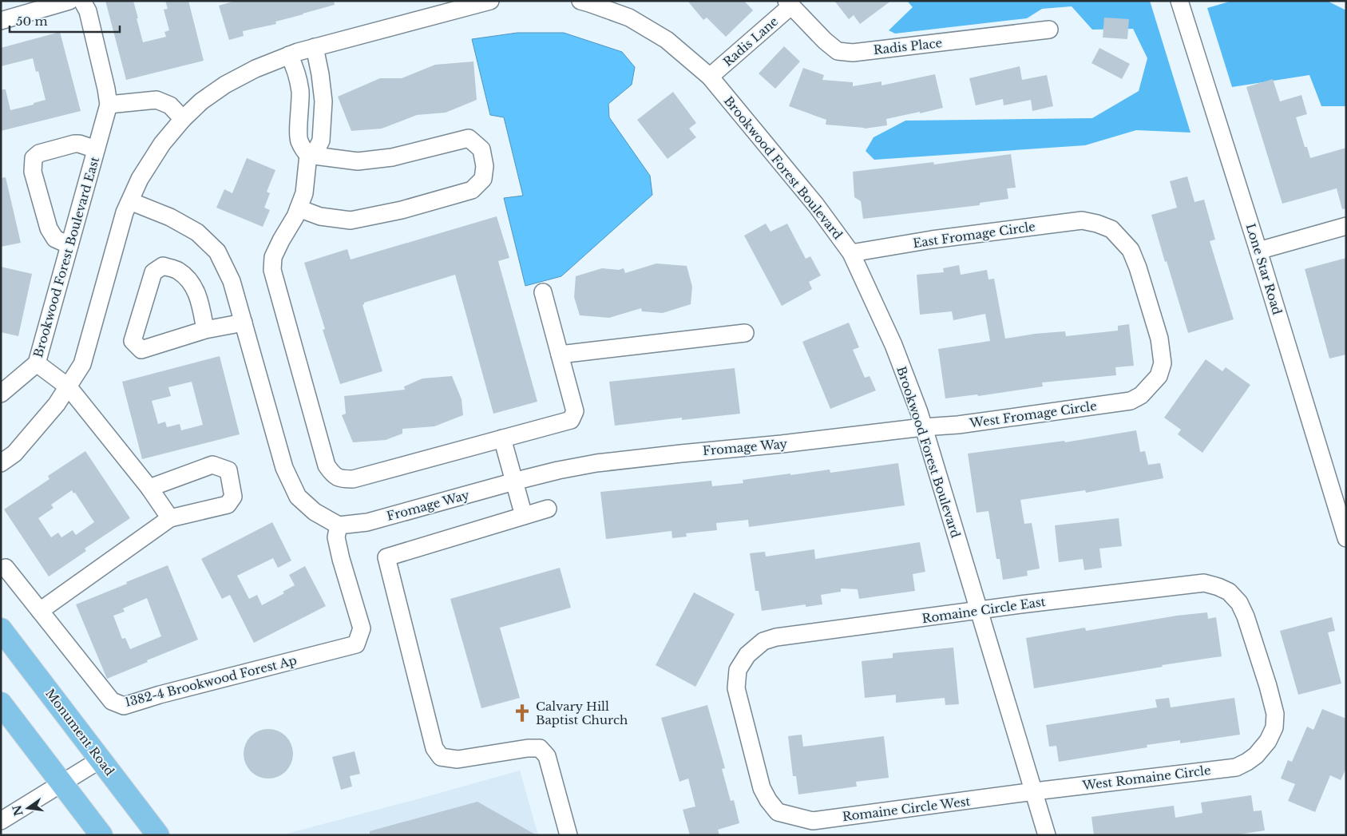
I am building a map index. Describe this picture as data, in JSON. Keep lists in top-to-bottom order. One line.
{"streets":{"main road":["Monument Road"],"street":["Radis Lane","Radis Place","Brookwood Forest Boulevard","East Fromage Circle","Brookwood Forest Boulevard East","Lone Star Road","West Fromage Circle","Fromage Way","Romaine Circle East","1382-4 Brookwood Forest Ap","West Romaine Circle","Romaine Circle West"]},"crossings":[["Radis Lane","Radis Place"],["Radis Lane","Brookwood Forest Boulevard"],["Brookwood Forest Boulevard","East Fromage Circle"],["Brookwood Forest Boulevard","West Fromage Circle"],["Brookwood Forest Boulevard","Fromage Way"],["Brookwood Forest Boulevard","Romaine Circle East"],["Brookwood Forest Boulevard","West Romaine Circle"],["Brookwood Forest Boulevard","Romaine Circle West"],["East Fromage Circle","West Fromage Circle"],["West Fromage Circle","Fromage Way"],["Fromage Way","1382-4 Brookwood Forest Ap"],["Romaine Circle East","West Romaine Circle"],["Romaine Circle East","Romaine Circle West"],["West Romaine Circle","Romaine Circle West"]],"places":{"church":["Calvary Hill Baptist Church"]},"scale_bar":"50 m","north":"left"}
